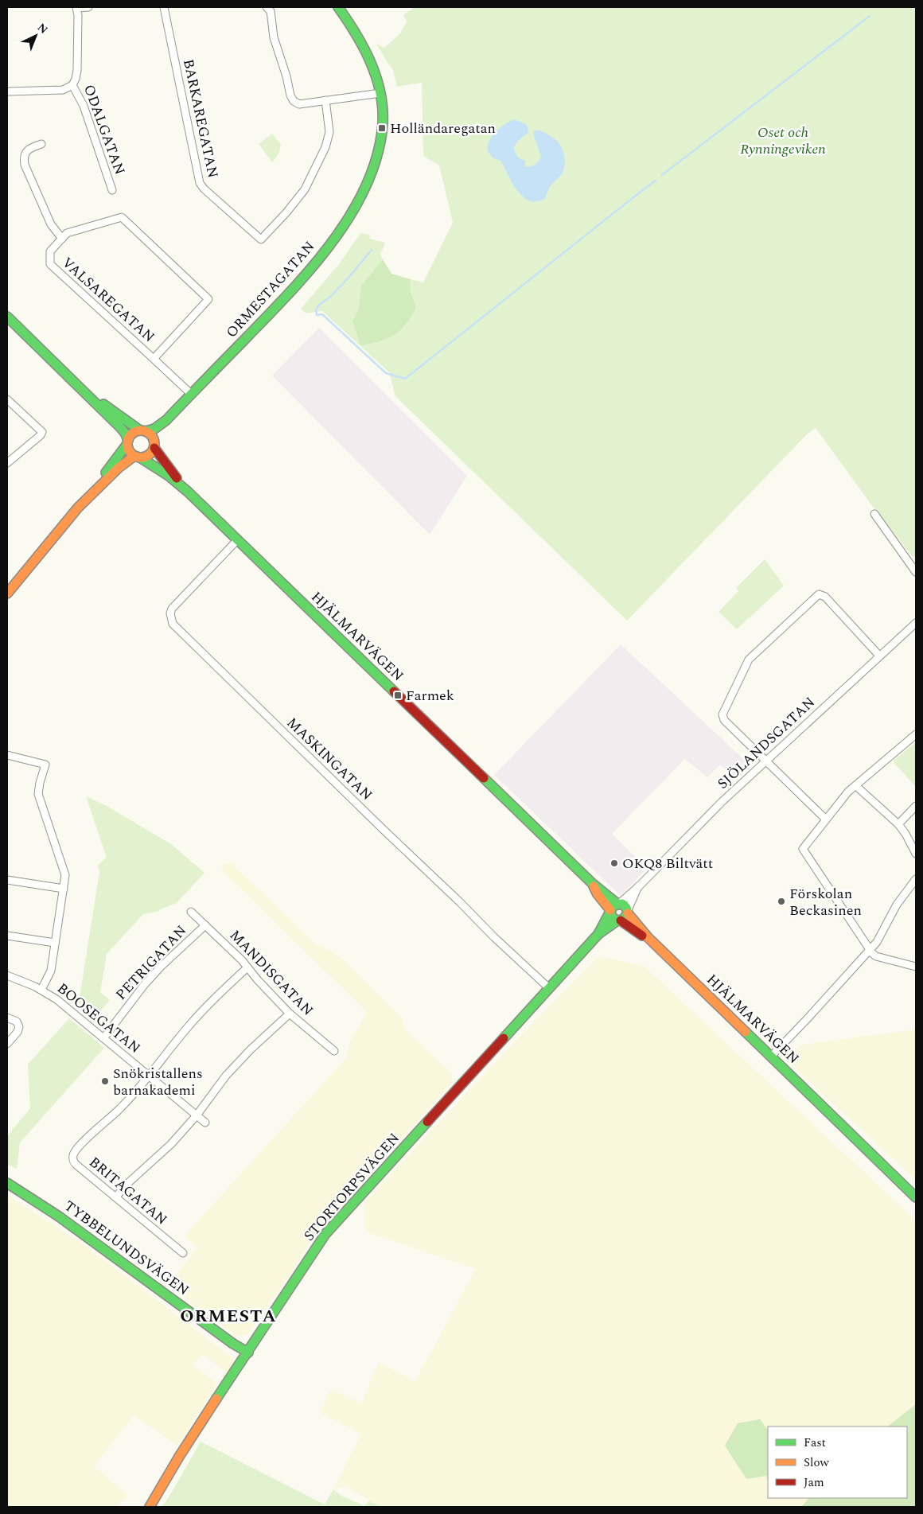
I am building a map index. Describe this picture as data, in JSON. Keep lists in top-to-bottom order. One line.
{"streets":{"street":["BARKAREGATAN","ODALGATAN","ORMESTAGATAN","VALSAREGATAN","HJÄLMARVÄGEN","SJÖLANDSGATAN","MASKINGATAN","PETRIGATAN","MANDISGATAN","BOOSEGATAN","STORTORPSVÄGEN","BRITAGATAN","TYBBELUNDSVÄGEN"]},"crossings":[["ORMESTAGATAN","VALSAREGATAN"],["ORMESTAGATAN","HJÄLMARVÄGEN"],["HJÄLMARVÄGEN","SJÖLANDSGATAN"],["HJÄLMARVÄGEN","MASKINGATAN"],["HJÄLMARVÄGEN","STORTORPSVÄGEN"],["SJÖLANDSGATAN","STORTORPSVÄGEN"],["MASKINGATAN","STORTORPSVÄGEN"],["PETRIGATAN","MANDISGATAN"],["PETRIGATAN","BOOSEGATAN"],["MANDISGATAN","BRITAGATAN"],["BOOSEGATAN","BRITAGATAN"],["STORTORPSVÄGEN","TYBBELUNDSVÄGEN"]],"districts":["ORMESTA"],"parks":["Oset och Rynningeviken"],"places":{"transit":["Holländaregatan","Farmek"],"other":["OKQ8 Biltvätt","Förskolan Beckasinen","Snökristallens barnakademi"]},"legend":["Fast","Slow","Jam"],"north":"top right"}
